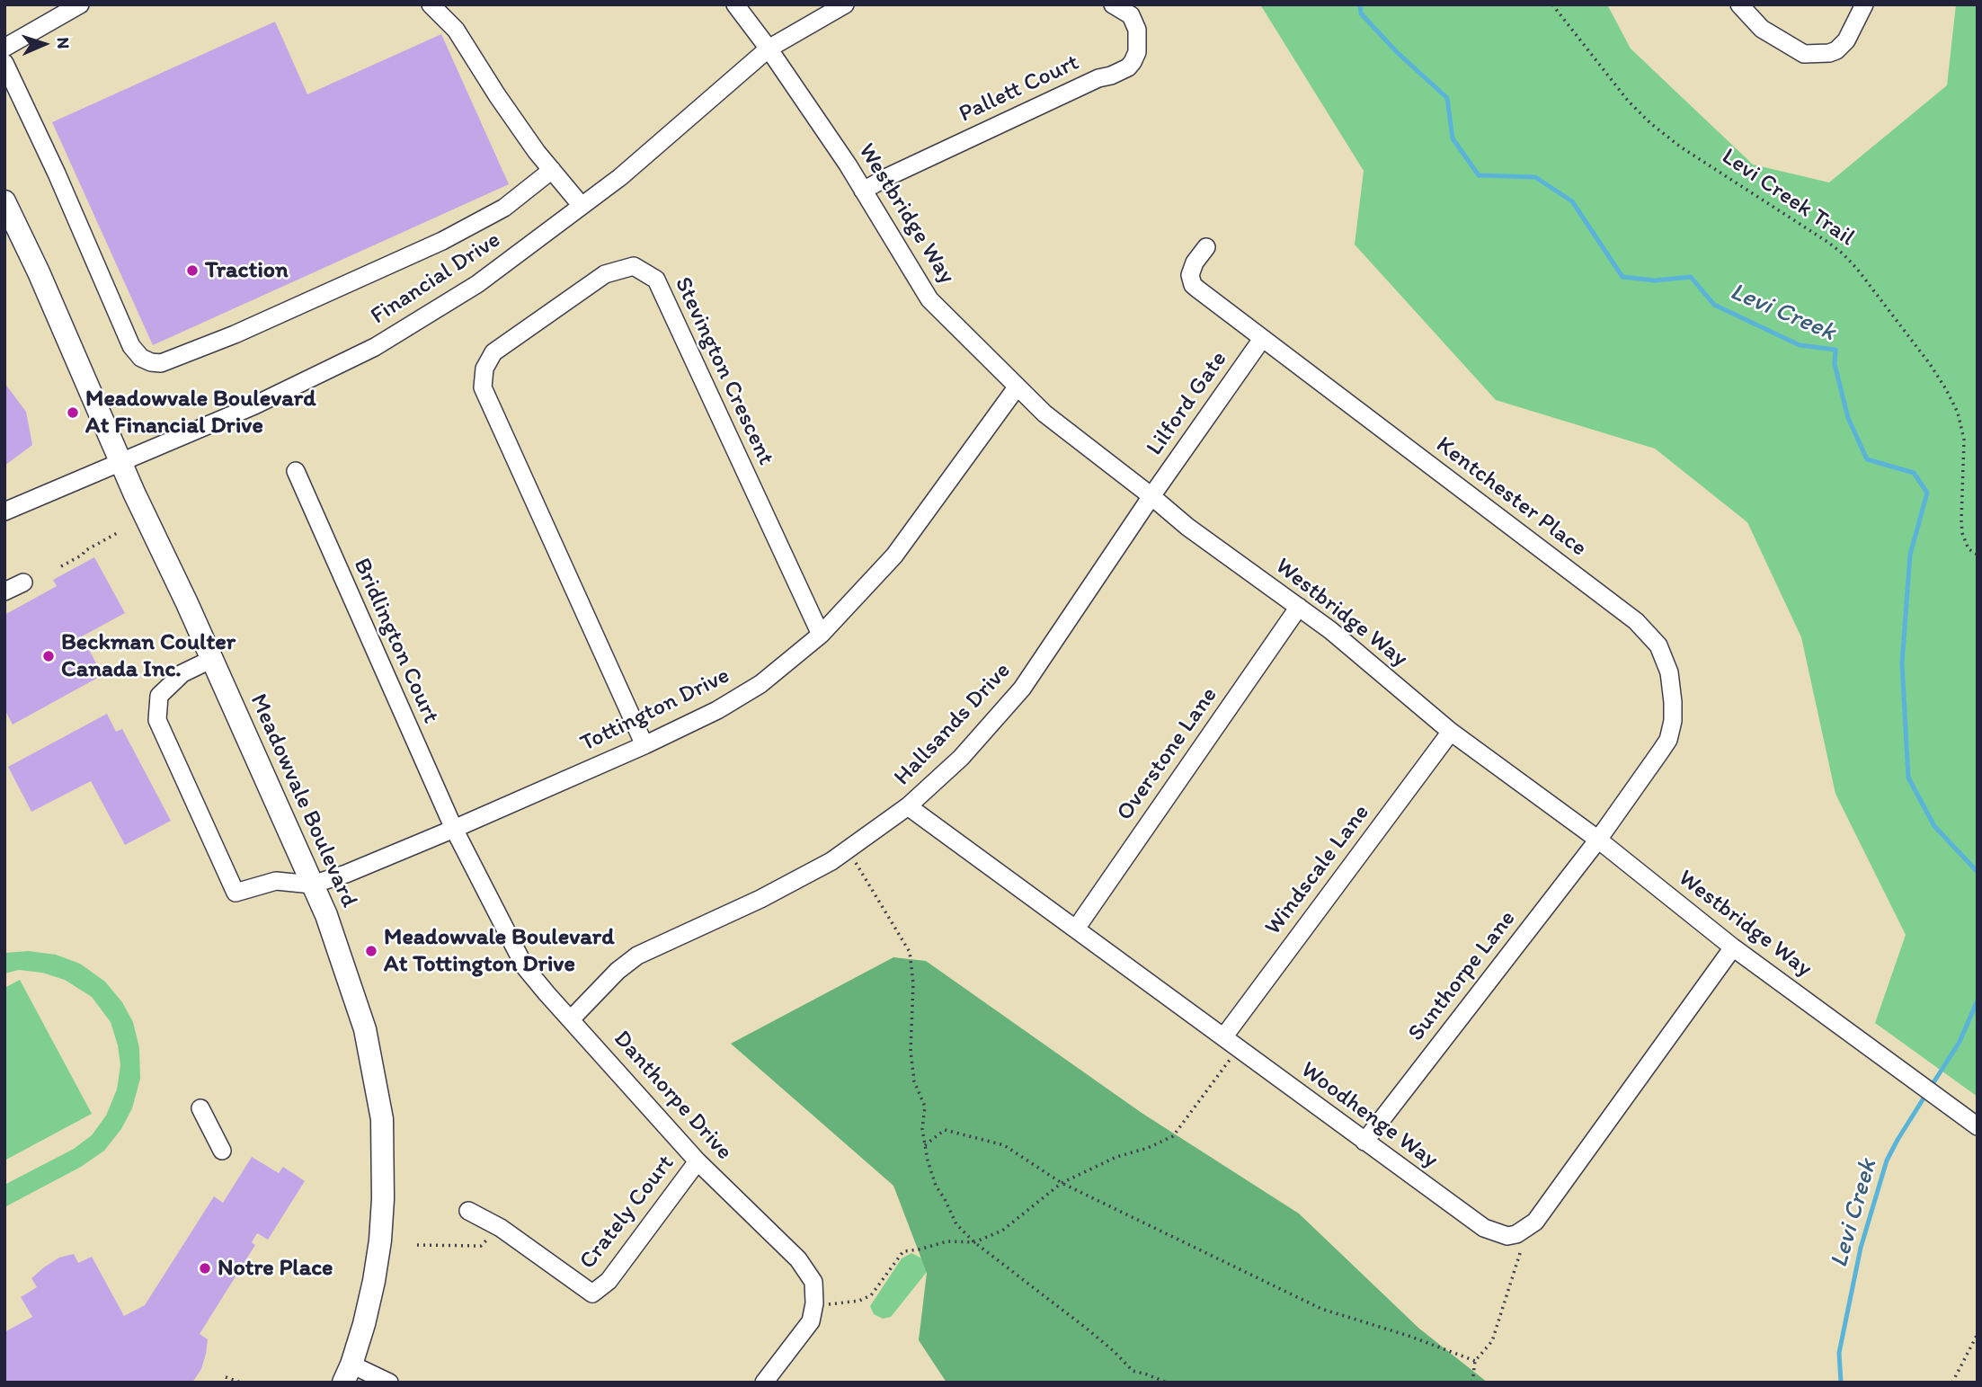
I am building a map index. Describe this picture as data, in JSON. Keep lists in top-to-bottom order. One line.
{"streets":{"main road":["Meadowvale Boulevard"],"street":["Pallett Court","Westbridge Way","Financial Drive","Stevington Crescent","Lilford Gate","Kentchester Place","Bridlington Court","Tottington Drive","Hallsands Drive","Overstone Lane","Windscale Lane","Sunthorpe Lane","Danthorpe Drive","Woodhenge Way","Crately Court"],"path":["Levi Creek Trail"]},"crossings":[["Pallett Court","Westbridge Way"],["Westbridge Way","Financial Drive"],["Westbridge Way","Lilford Gate"],["Westbridge Way","Kentchester Place"],["Westbridge Way","Tottington Drive"],["Westbridge Way","Hallsands Drive"],["Westbridge Way","Overstone Lane"],["Westbridge Way","Windscale Lane"],["Westbridge Way","Sunthorpe Lane"],["Financial Drive","Meadowvale Boulevard"],["Stevington Crescent","Tottington Drive"],["Lilford Gate","Kentchester Place"],["Lilford Gate","Hallsands Drive"],["Kentchester Place","Sunthorpe Lane"],["Bridlington Court","Tottington Drive"],["Bridlington Court","Danthorpe Drive"],["Tottington Drive","Meadowvale Boulevard"],["Tottington Drive","Danthorpe Drive"],["Hallsands Drive","Danthorpe Drive"],["Hallsands Drive","Woodhenge Way"],["Overstone Lane","Woodhenge Way"],["Windscale Lane","Woodhenge Way"],["Sunthorpe Lane","Woodhenge Way"],["Danthorpe Drive","Crately Court"]],"water":["Levi Creek"],"places":["Traction","Meadowvale Boulevard At Financial Drive","Beckman Coulter Canada Inc.","Meadowvale Boulevard At Tottington Drive","Notre Place"],"north":"right"}
